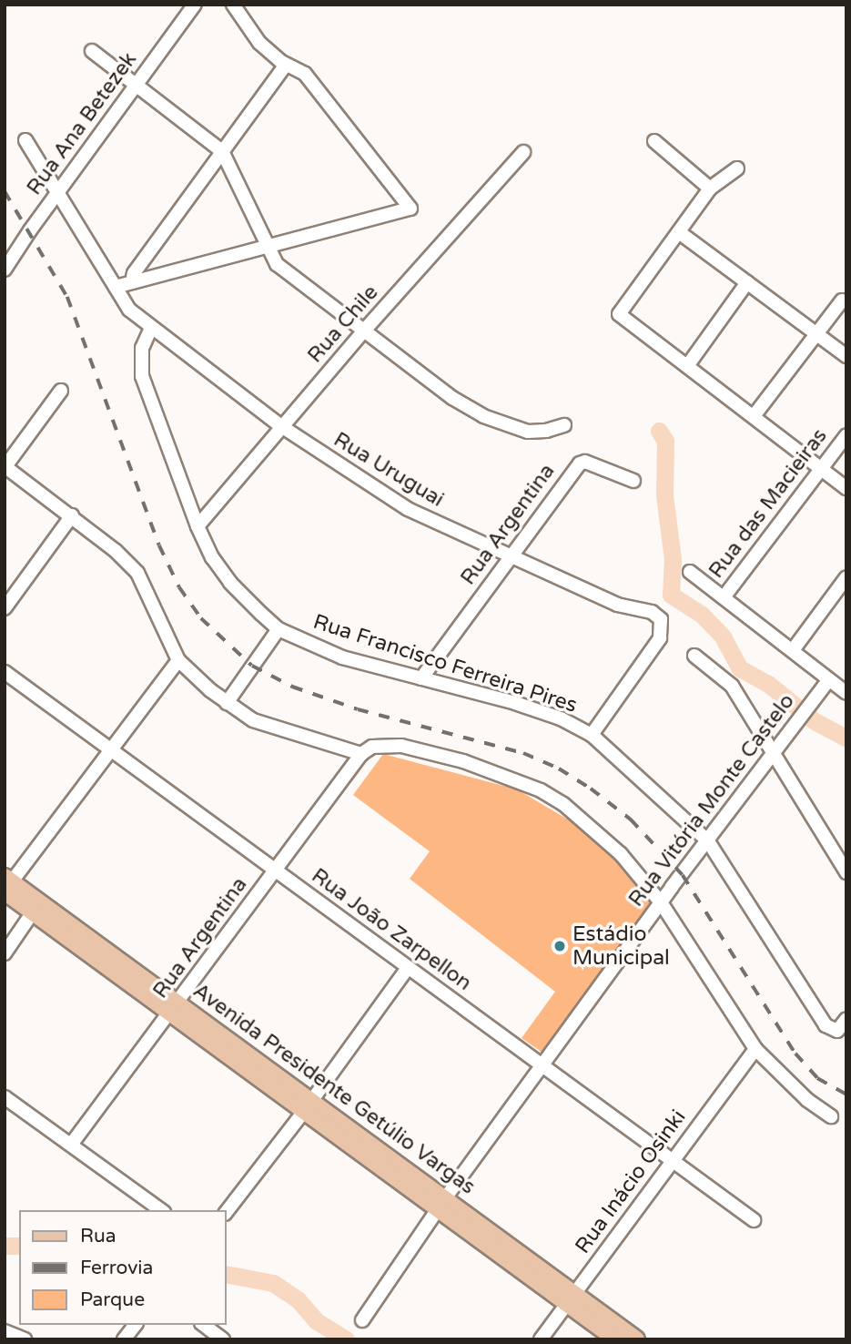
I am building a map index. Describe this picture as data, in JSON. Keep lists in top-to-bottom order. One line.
{"streets":{"main road":["Avenida Presidente Getúlio Vargas"],"street":["Rua Ana Betezek","Rua Chile","Rua Uruguai","Rua das Macieiras","Rua Argentina","Rua Francisco Ferreira Pires","Rua Vitória Monte Castelo","Rua João Zarpellon","Rua Inácio Osinki"]},"crossings":[["Rua Ana Betezek","Rua Uruguai"],["Rua Chile","Rua Uruguai"],["Rua Chile","Rua Francisco Ferreira Pires"],["Rua Uruguai","Rua Argentina"],["Rua Uruguai","Rua Francisco Ferreira Pires"],["Rua Argentina","Rua Francisco Ferreira Pires"],["Rua Argentina","Rua João Zarpellon"],["Rua Argentina","Avenida Presidente Getúlio Vargas"],["Rua Francisco Ferreira Pires","Rua Vitória Monte Castelo"],["Rua Vitória Monte Castelo","Rua João Zarpellon"],["Rua Vitória Monte Castelo","Avenida Presidente Getúlio Vargas"],["Rua João Zarpellon","Rua Inácio Osinki"],["Avenida Presidente Getúlio Vargas","Rua Inácio Osinki"]],"places":["Estádio Municipal"],"legend":["Rua","Ferrovia","Parque"]}
